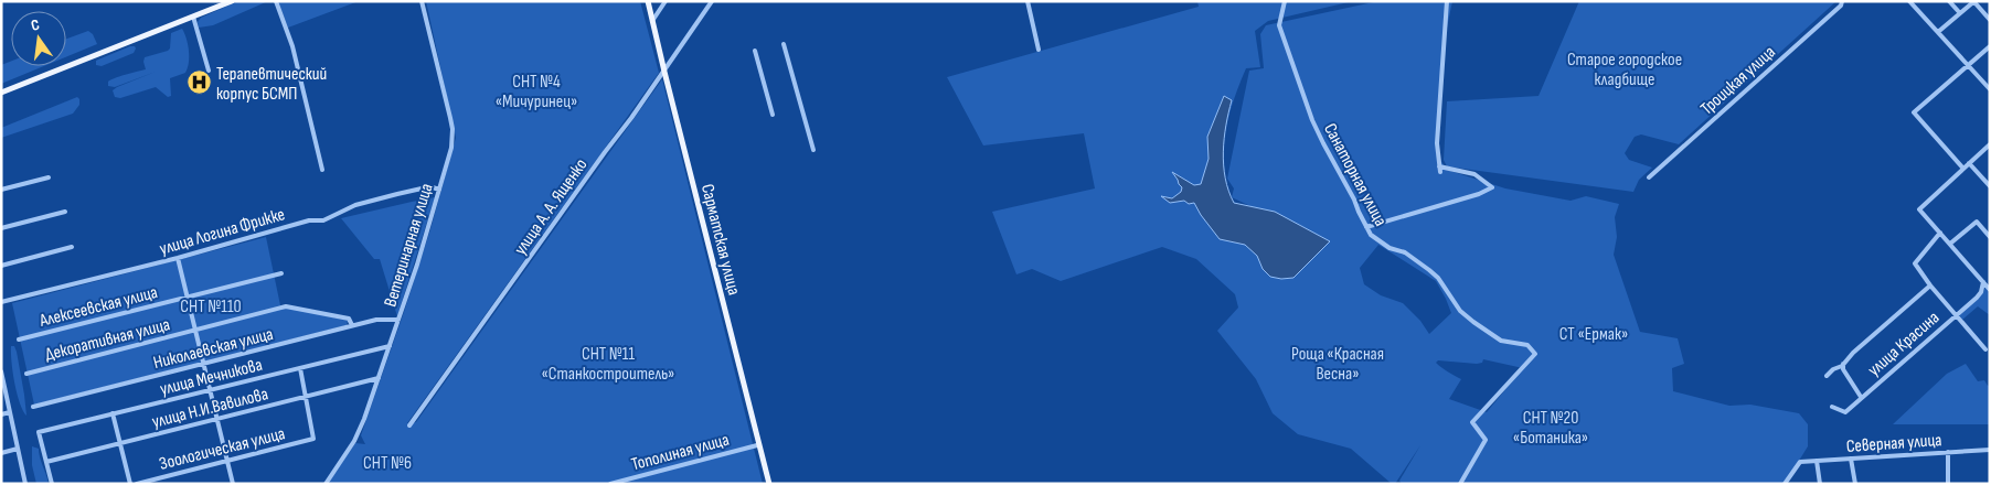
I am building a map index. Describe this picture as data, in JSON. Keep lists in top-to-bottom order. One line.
{"streets":{"main road":["Сарматская улица"],"street":["Троицкая улица","Санаторная улица","улица А. А. Ященко","улица Логина Фрикке","Ветеринарная улица","Алексеевская улица","Декоративная улица","улица Красина","Николаевская улица","улица Мечникова","улица Н.И.Вавилова","Северная улица","Зоологическая улица","Тополиная улица"]},"crossings":[["улица А. А. Ященко","Сарматская улица"],["улица Логина Фрикке","Ветеринарная улица"],["Ветеринарная улица","Николаевская улица"],["Ветеринарная улица","улица Мечникова"],["Ветеринарная улица","улица Н.И.Вавилова"],["Декоративная улица","Николаевская улица"],["улица Мечникова","улица Н.И.Вавилова"],["улица Н.И.Вавилова","Зоологическая улица"]],"parks":["Старое городское кладбище","СНТ №4 «Мичуринец»","СНТ №110","СТ «Ермак»","СНТ №11 «Станкостроитель»","Роща «Красная Весна»","СНТ №20 «Ботаника»","СНТ №6"],"places":{"hospital":["Терапевтический корпус БСМП"]},"north":"top"}
